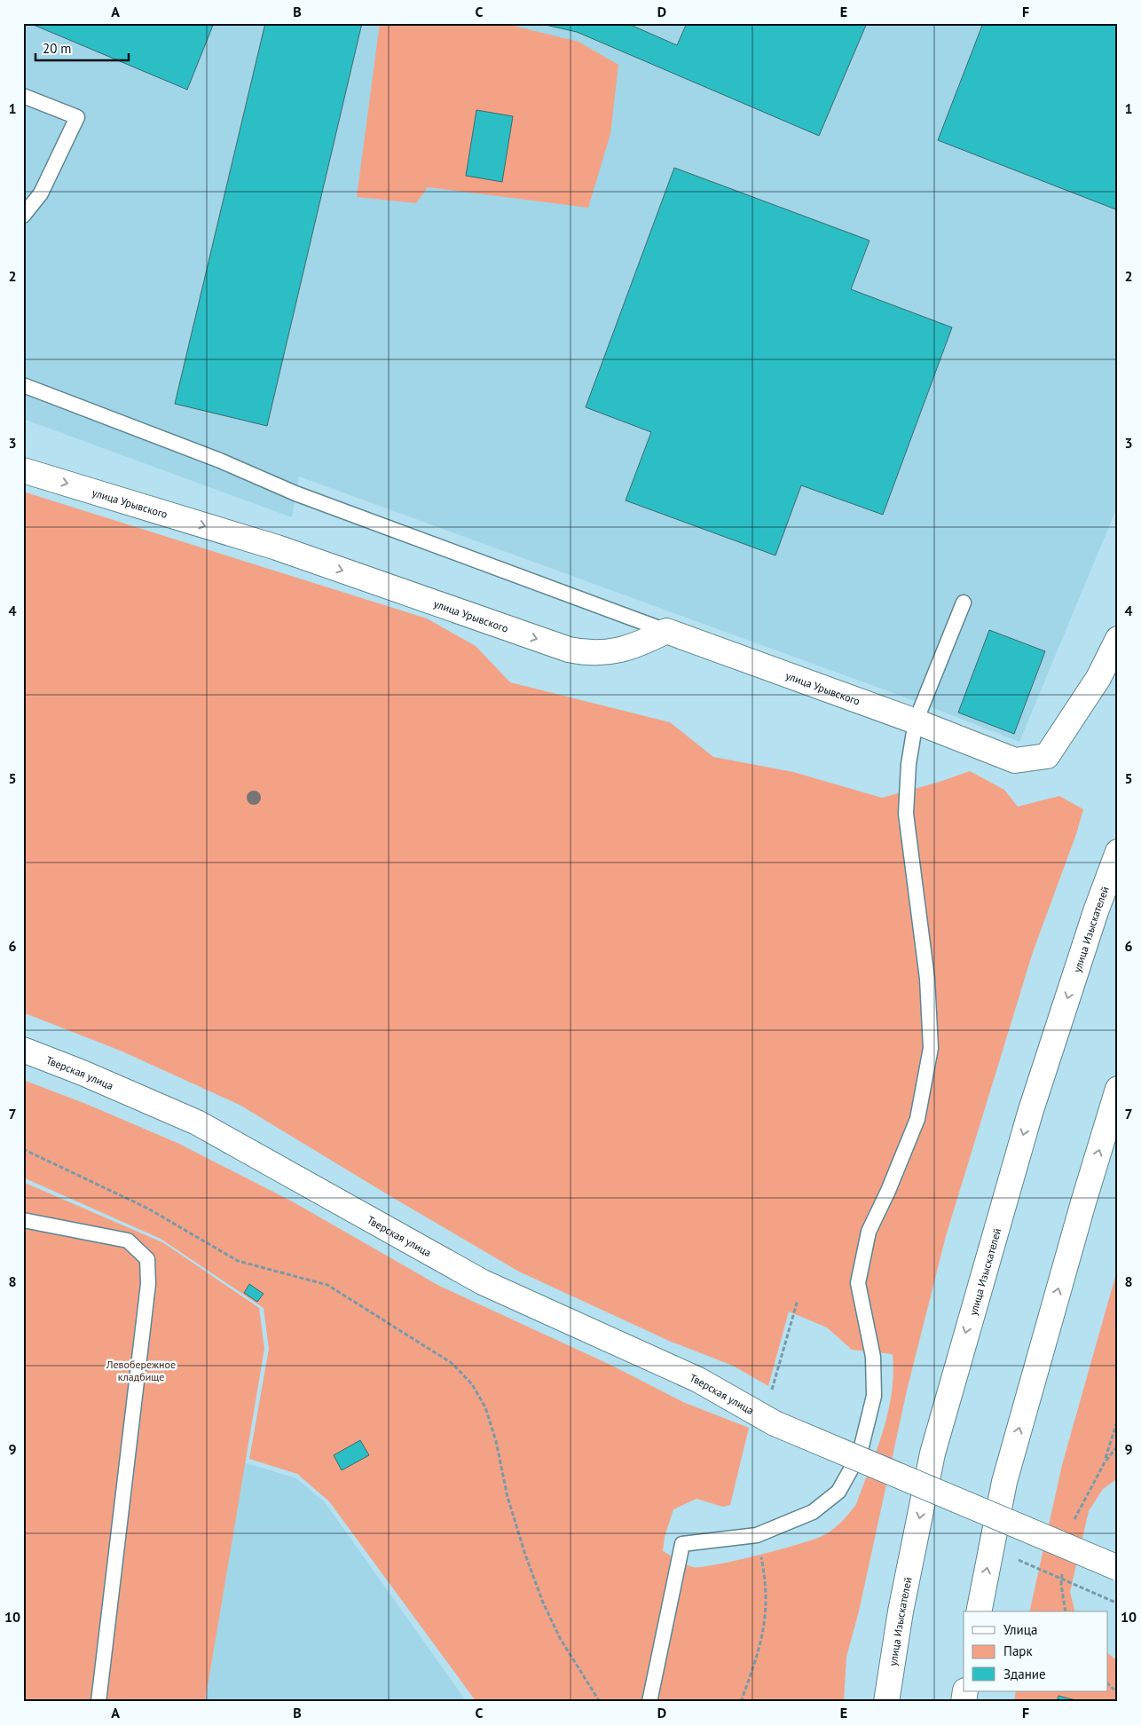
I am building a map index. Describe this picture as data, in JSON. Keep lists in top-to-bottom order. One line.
{"streets":{"main road":["улица Урывского","улица Изыскателей","Тверская улица"]},"one_way":["улица Урывского"],"parks":["Левобережное кладбище"],"legend":["Улица","Парк","Здание"],"scale_bar":"20 m","grid":{"columns":["A","B","C","D","E","F"],"rows":["1","2","3","4","5","6","7","8","9","10"]}}
